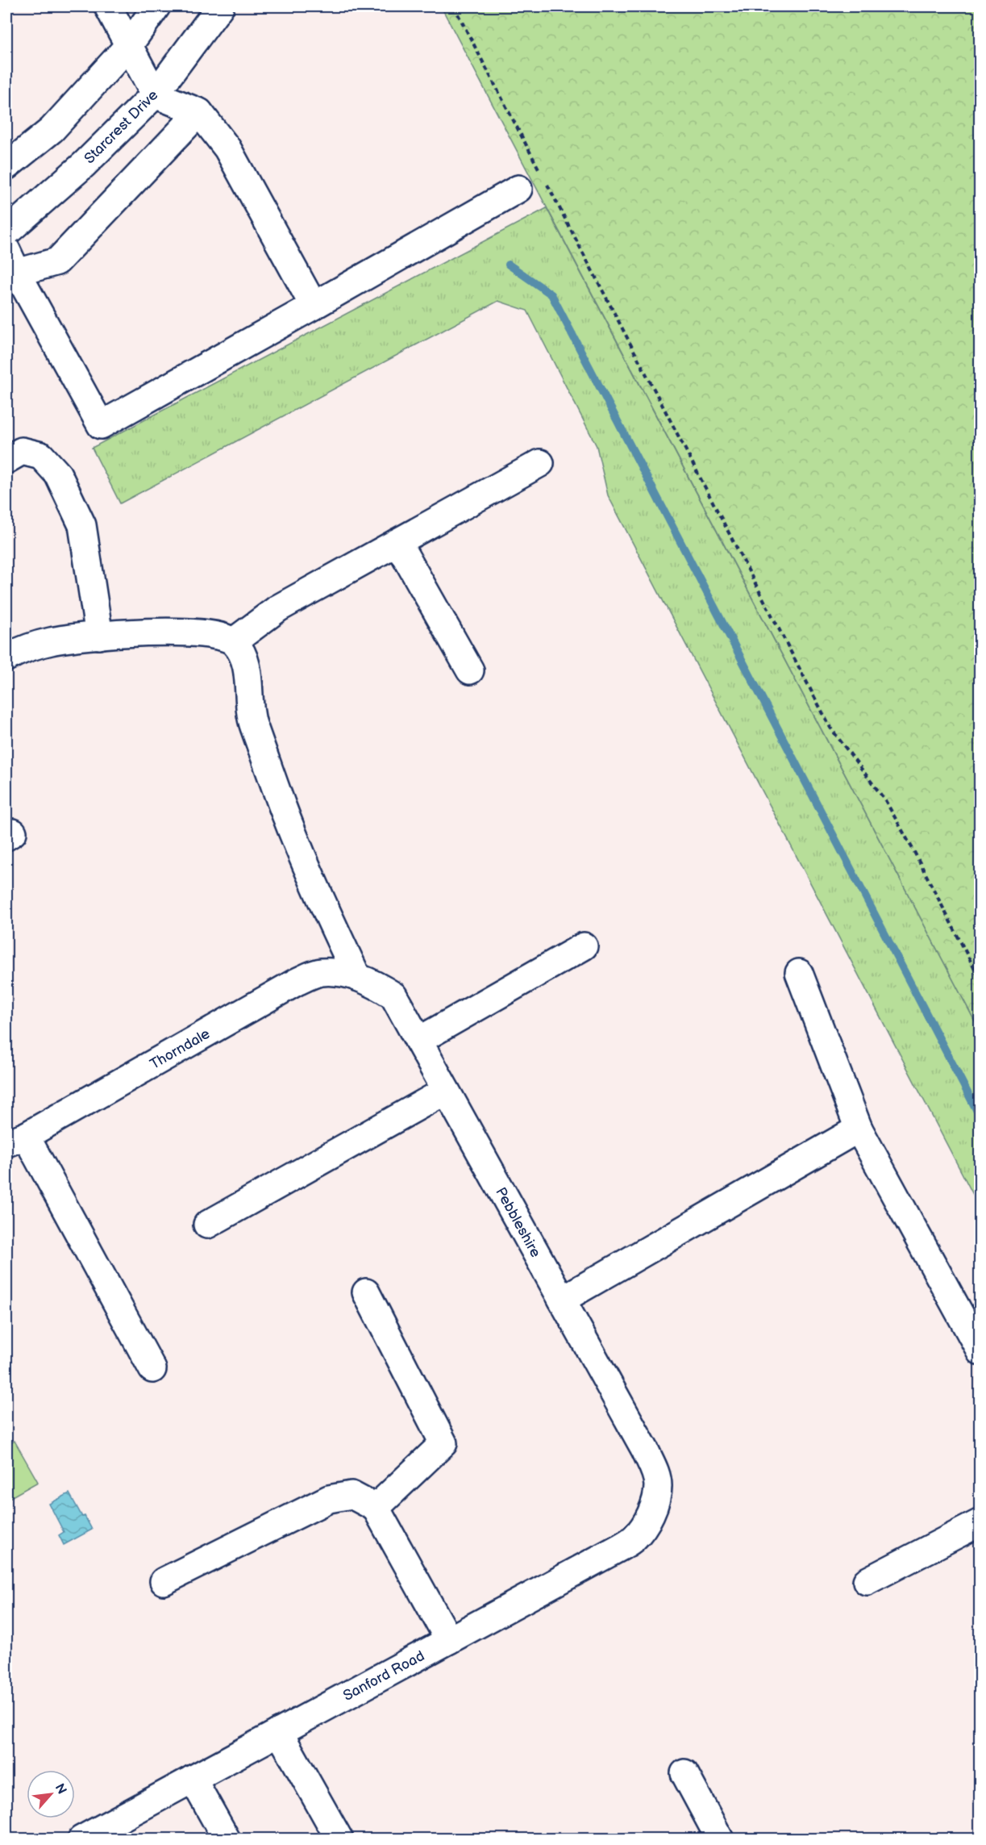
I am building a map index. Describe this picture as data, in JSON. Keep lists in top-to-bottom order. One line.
{"streets":{"street":["Starcrest Drive","Thorndale","Pebbleshire","Sanford Road"]},"crossings":[["Thorndale","Pebbleshire"],["Pebbleshire","Sanford Road"]],"north":"top right"}
